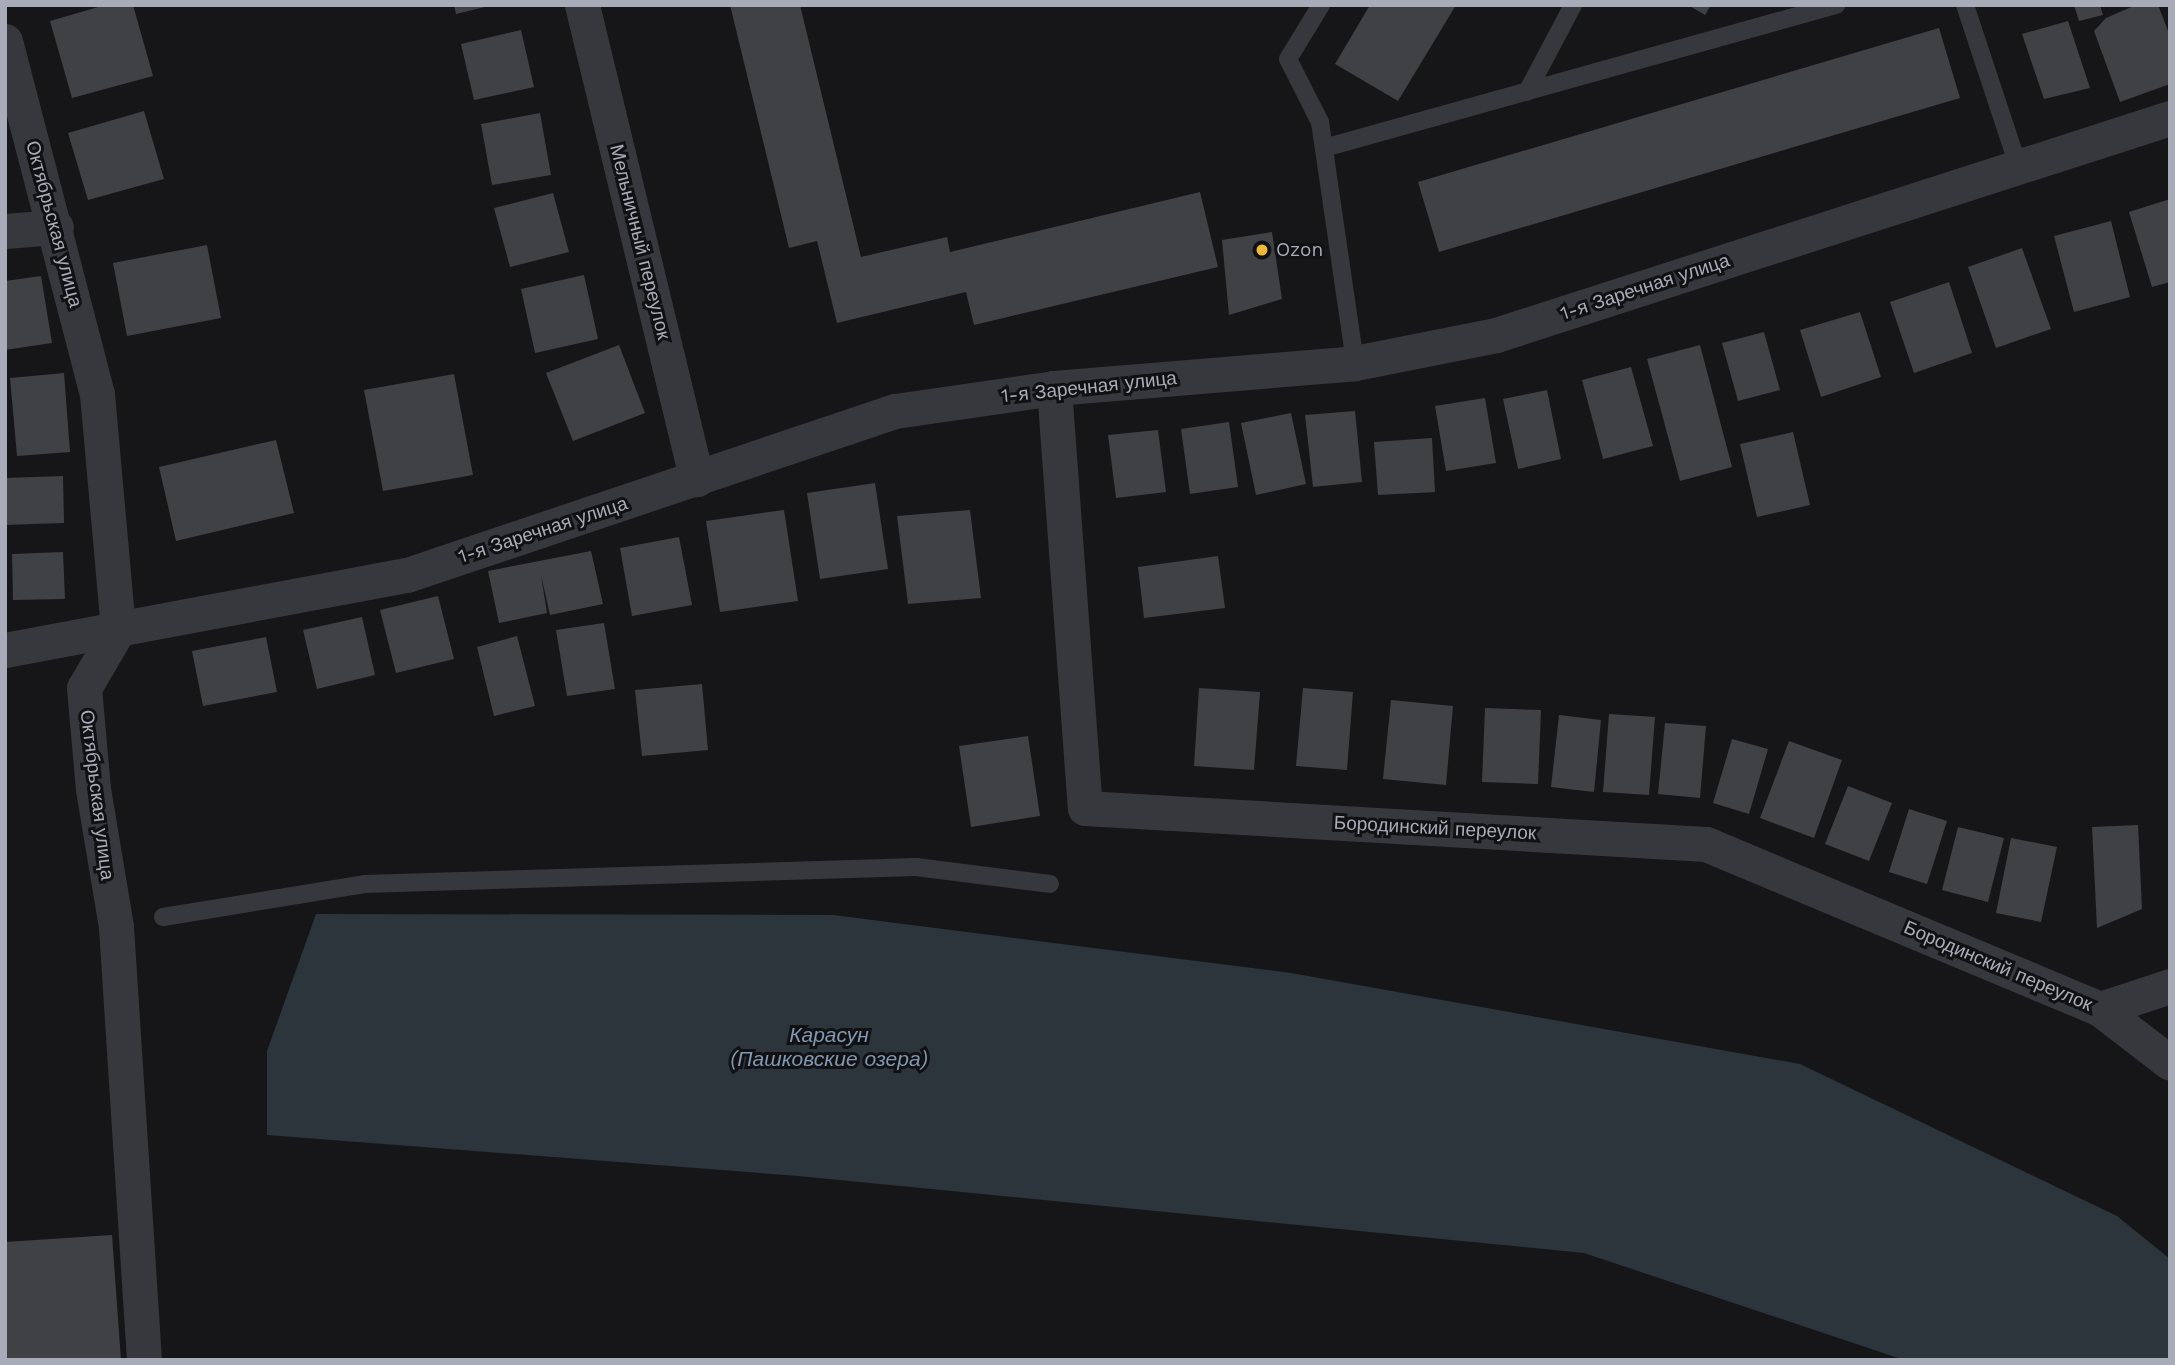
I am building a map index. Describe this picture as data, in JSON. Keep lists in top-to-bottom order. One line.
{"streets":{"street":["Октябрьская улица","Мельничный переулок","1-я Заречная улица","Бородинский переулок"]},"crossings":[["Октябрьская улица","1-я Заречная улица"],["Мельничный переулок","1-я Заречная улица"],["1-я Заречная улица","Бородинский переулок"]],"water":["Карасун (Пашковские озера)"],"places":["Ozon"]}
